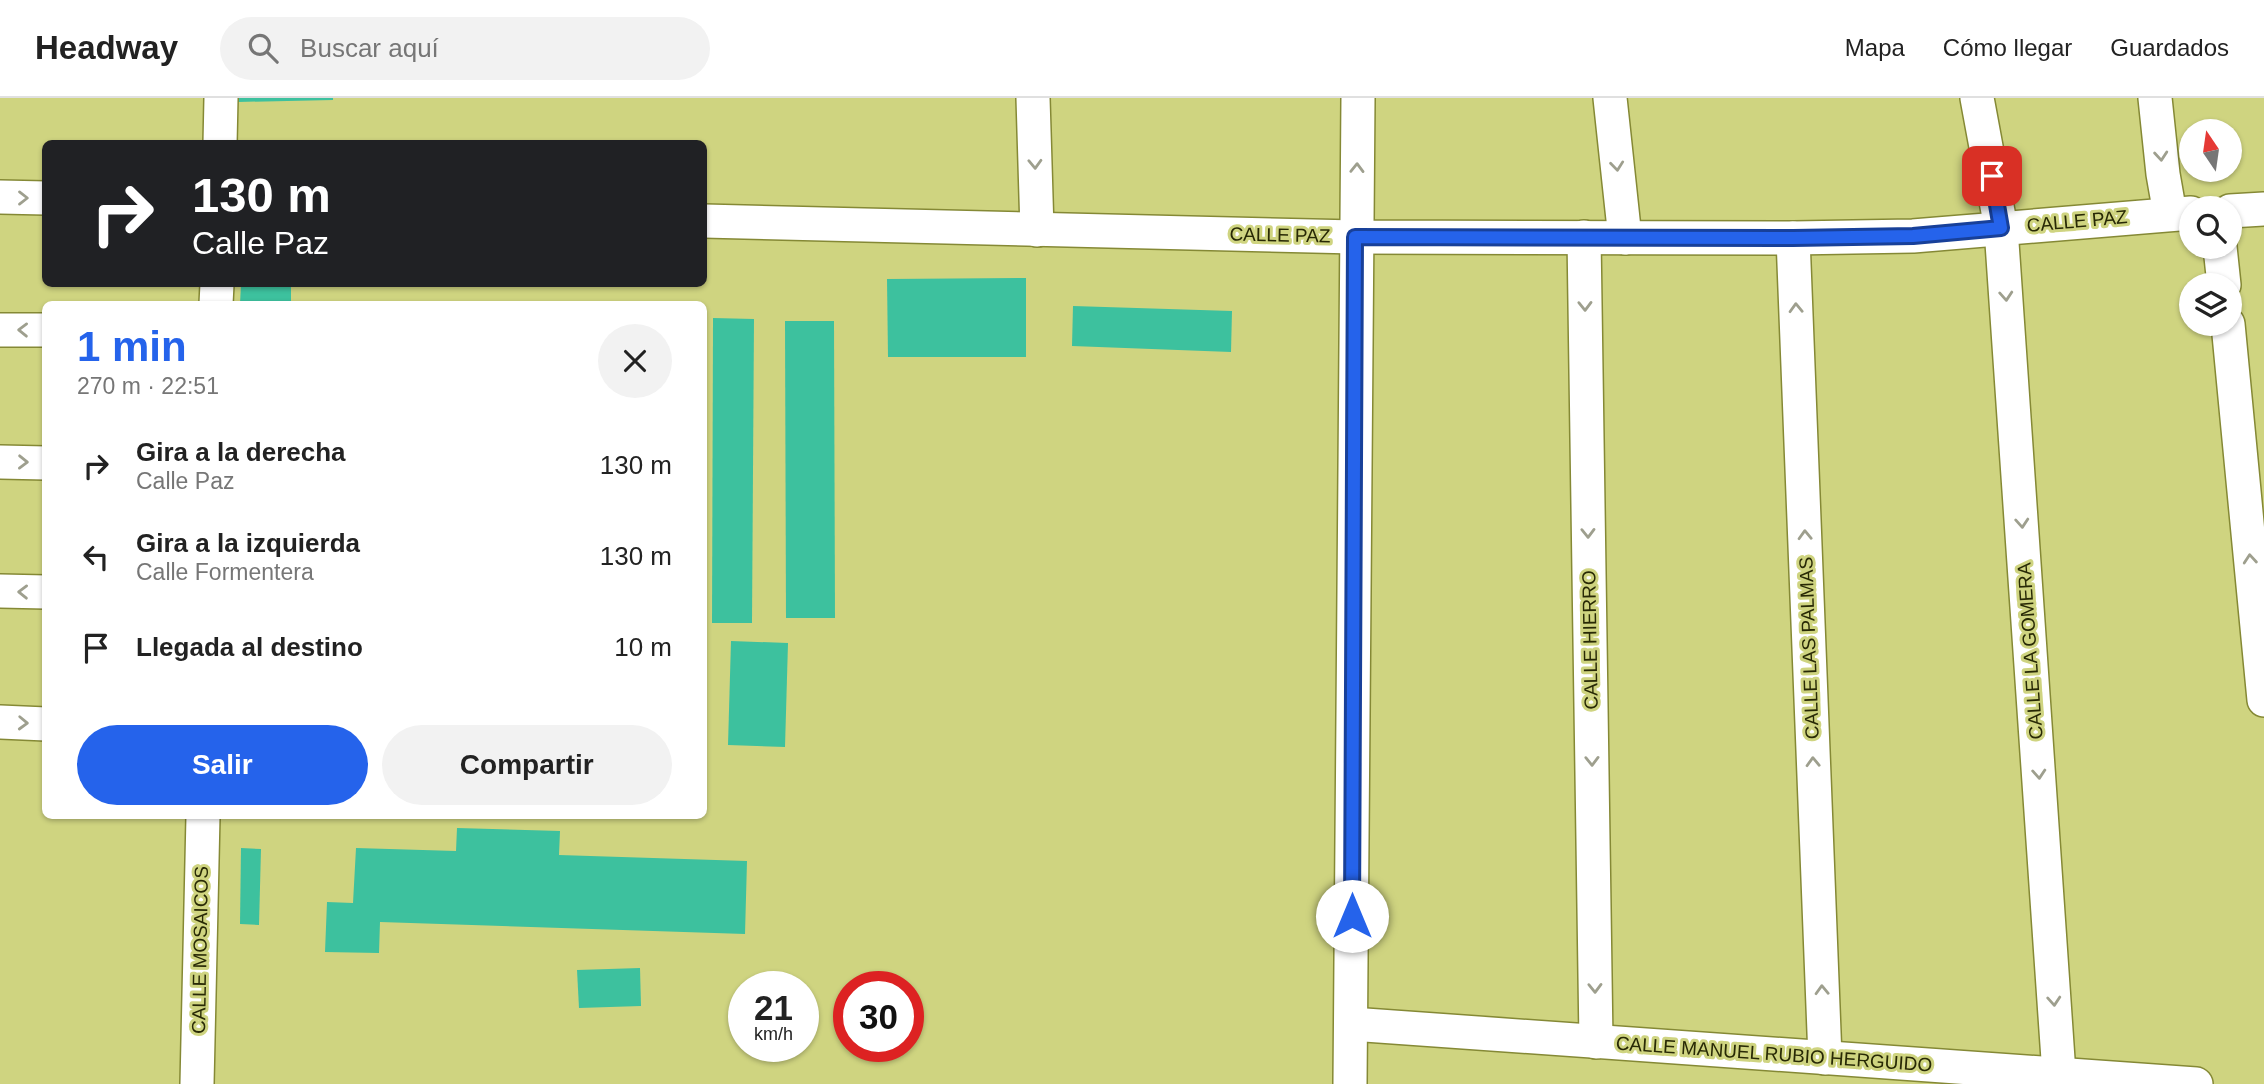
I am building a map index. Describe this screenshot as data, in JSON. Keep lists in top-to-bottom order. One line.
{"streets":{"street":["CALLE PAZ","CALLE HIERRO","CALLE LAS PALMAS","CALLE LA GOMERA","CALLE MOSAICOS","CALLE MANUEL RUBIO HERGUIDO"]},"crossings":[["CALLE PAZ","CALLE HIERRO"],["CALLE PAZ","CALLE LAS PALMAS"],["CALLE PAZ","CALLE LA GOMERA"],["CALLE HIERRO","CALLE MANUEL RUBIO HERGUIDO"],["CALLE LAS PALMAS","CALLE MANUEL RUBIO HERGUIDO"],["CALLE LA GOMERA","CALLE MANUEL RUBIO HERGUIDO"]],"one_way":["CALLE LAS PALMAS"],"north":"top","page":{"header":"Headway","search":"Buscar aquí","nav":["Mapa","Cómo llegar","Guardados"],"turn":["130 m","Calle Paz"],"heading":["1 min","270 m · 22:51"],"list":[{"name":"Gira a la derecha","note":"Calle Paz","value":"130 m"},{"name":"Gira a la izquierda","note":"Calle Formentera","value":"130 m"},{"name":"Llegada al destino","value":"10 m"}],"buttons":["Salir","Compartir"],"speed":"21 km/h","limit":"30"}}
